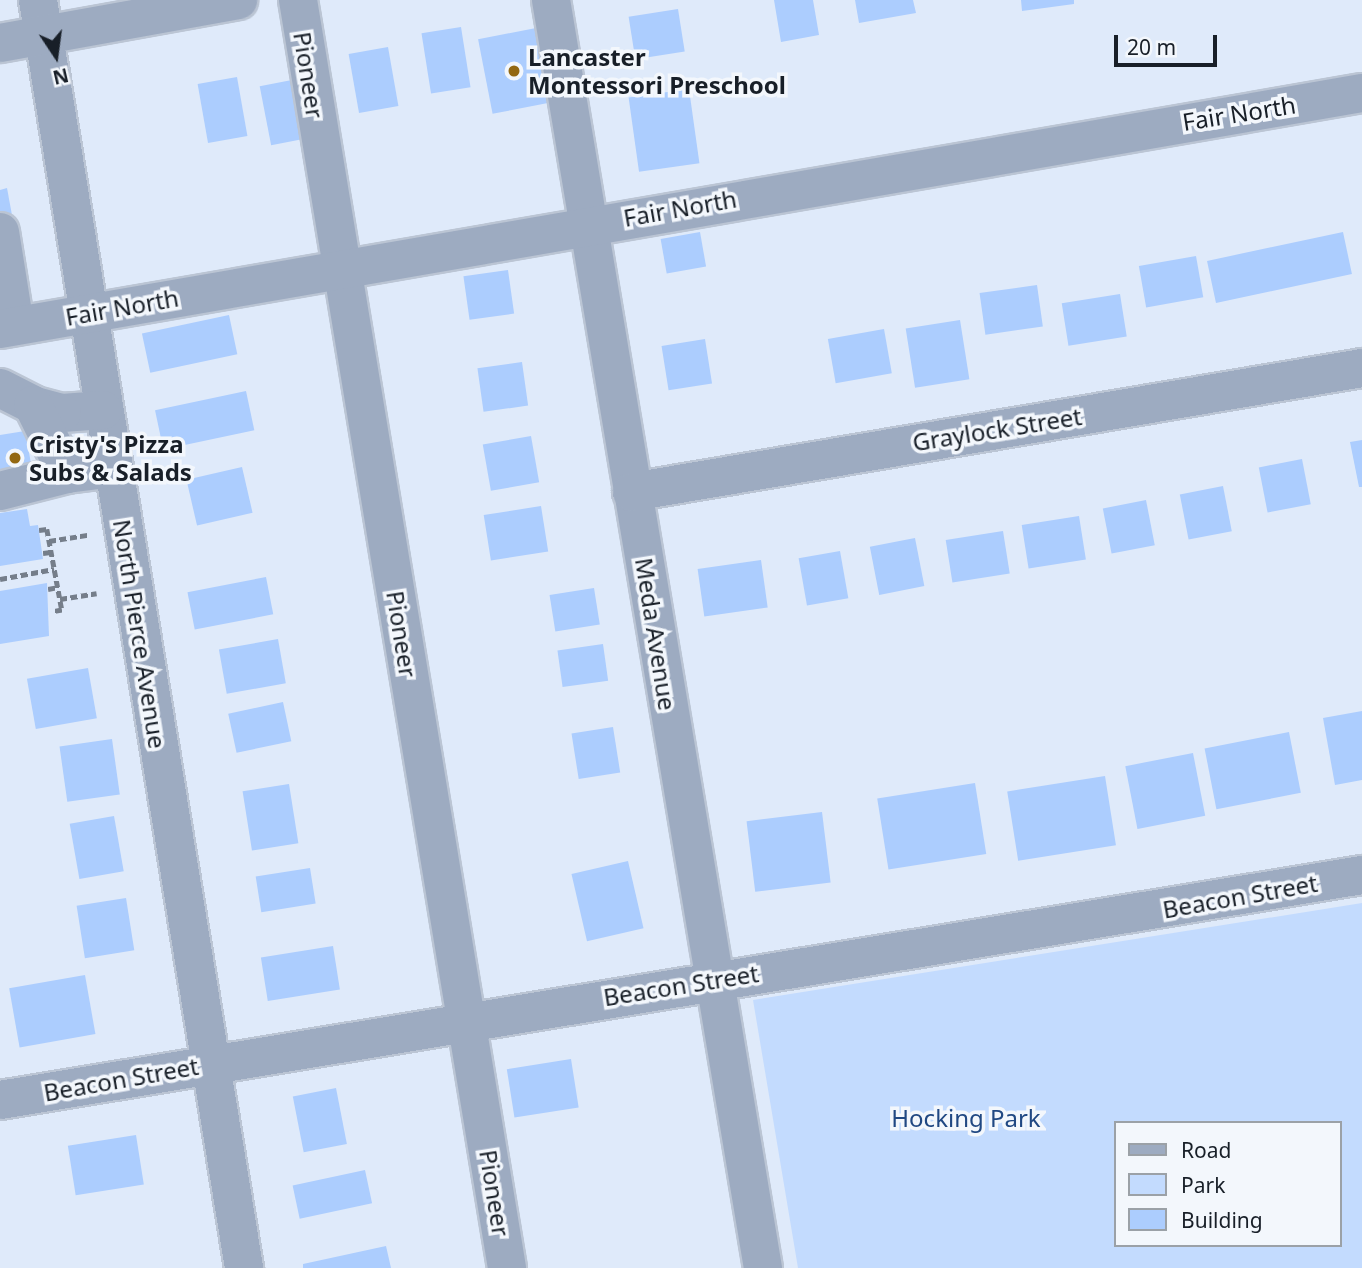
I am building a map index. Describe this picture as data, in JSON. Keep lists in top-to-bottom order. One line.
{"streets":{"street":["Pioneer","Fair North","Graylock Street","North Pierce Avenue","Meda Avenue","Beacon Street"]},"crossings":[["Pioneer","Fair North"],["Pioneer","Beacon Street"],["Fair North","North Pierce Avenue"],["Fair North","Meda Avenue"],["Graylock Street","Meda Avenue"],["North Pierce Avenue","Beacon Street"],["Meda Avenue","Beacon Street"]],"parks":["Hocking Park"],"places":["Lancaster Montessori Preschool","Cristy's Pizza Subs & Salads"],"legend":["Road","Park","Building"],"scale_bar":"20 m","north":"bottom"}
